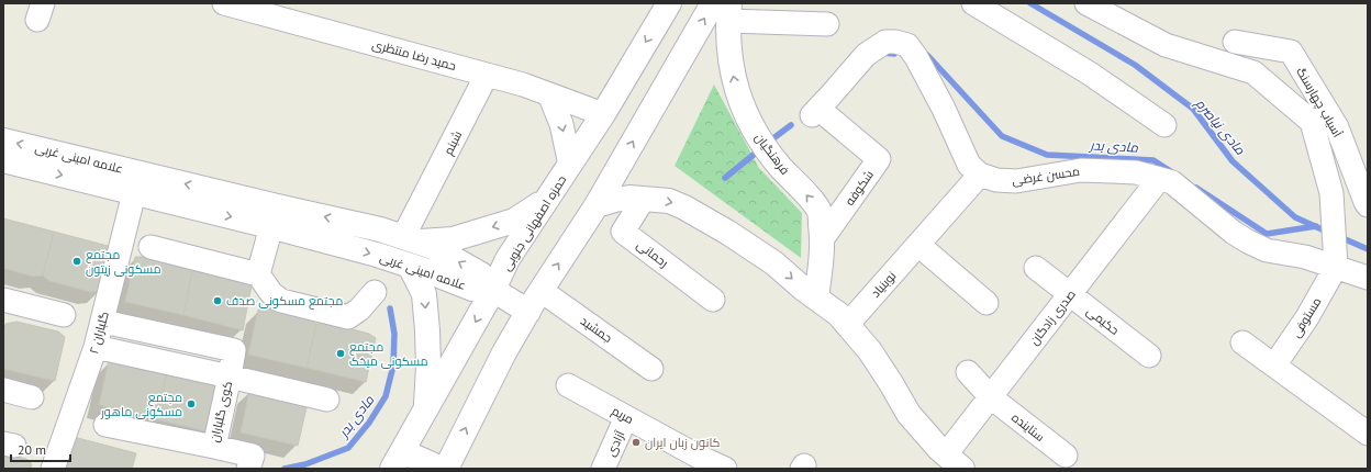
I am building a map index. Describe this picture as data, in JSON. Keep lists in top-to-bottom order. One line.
{"streets":{"main road":["فرهنگیان","علامه امینی غربی","حمزه اصفهانی جنوبی"],"street":["حمید رضا منتظری","آسیاب چهارسنگ","شبنم","محسن غرضی","شکوفه","رحمانی","نوبنیاد","صدری زادگان","مستوفی","حکیمی","جمشید","گلباران ۲","کوی گلباران","مریم","ستاینده","آزادی"]},"crossings":[["حمید رضا منتظری","شبنم"],["حمید رضا منتظری","حمزه اصفهانی جنوبی"],["شبنم","علامه امینی غربی"],["فرهنگیان","شکوفه"],["علامه امینی غربی","حمزه اصفهانی جنوبی"],["علامه امینی غربی","گلباران ۲"],["محسن غرضی","شکوفه"],["محسن غرضی","نوبنیاد"],["محسن غرضی","صدری زادگان"],["محسن غرضی","مستوفی"],["شکوفه","نوبنیاد"],["صدری زادگان","حکیمی"],["صدری زادگان","ستاینده"],["گلباران ۲","کوی گلباران"],["مریم","آزادی"]],"one_way":["فرهنگیان"],"water":["مادی نیاصرم","مادی بدر"],"places":["مجتمع مسکونی زیتون","مجتمع مسکونی صدف","مجتمع مسکونی میخک","مجتمع مسکونی ماهور","کانون زبان ایران"],"scale_bar":"20 m"}
